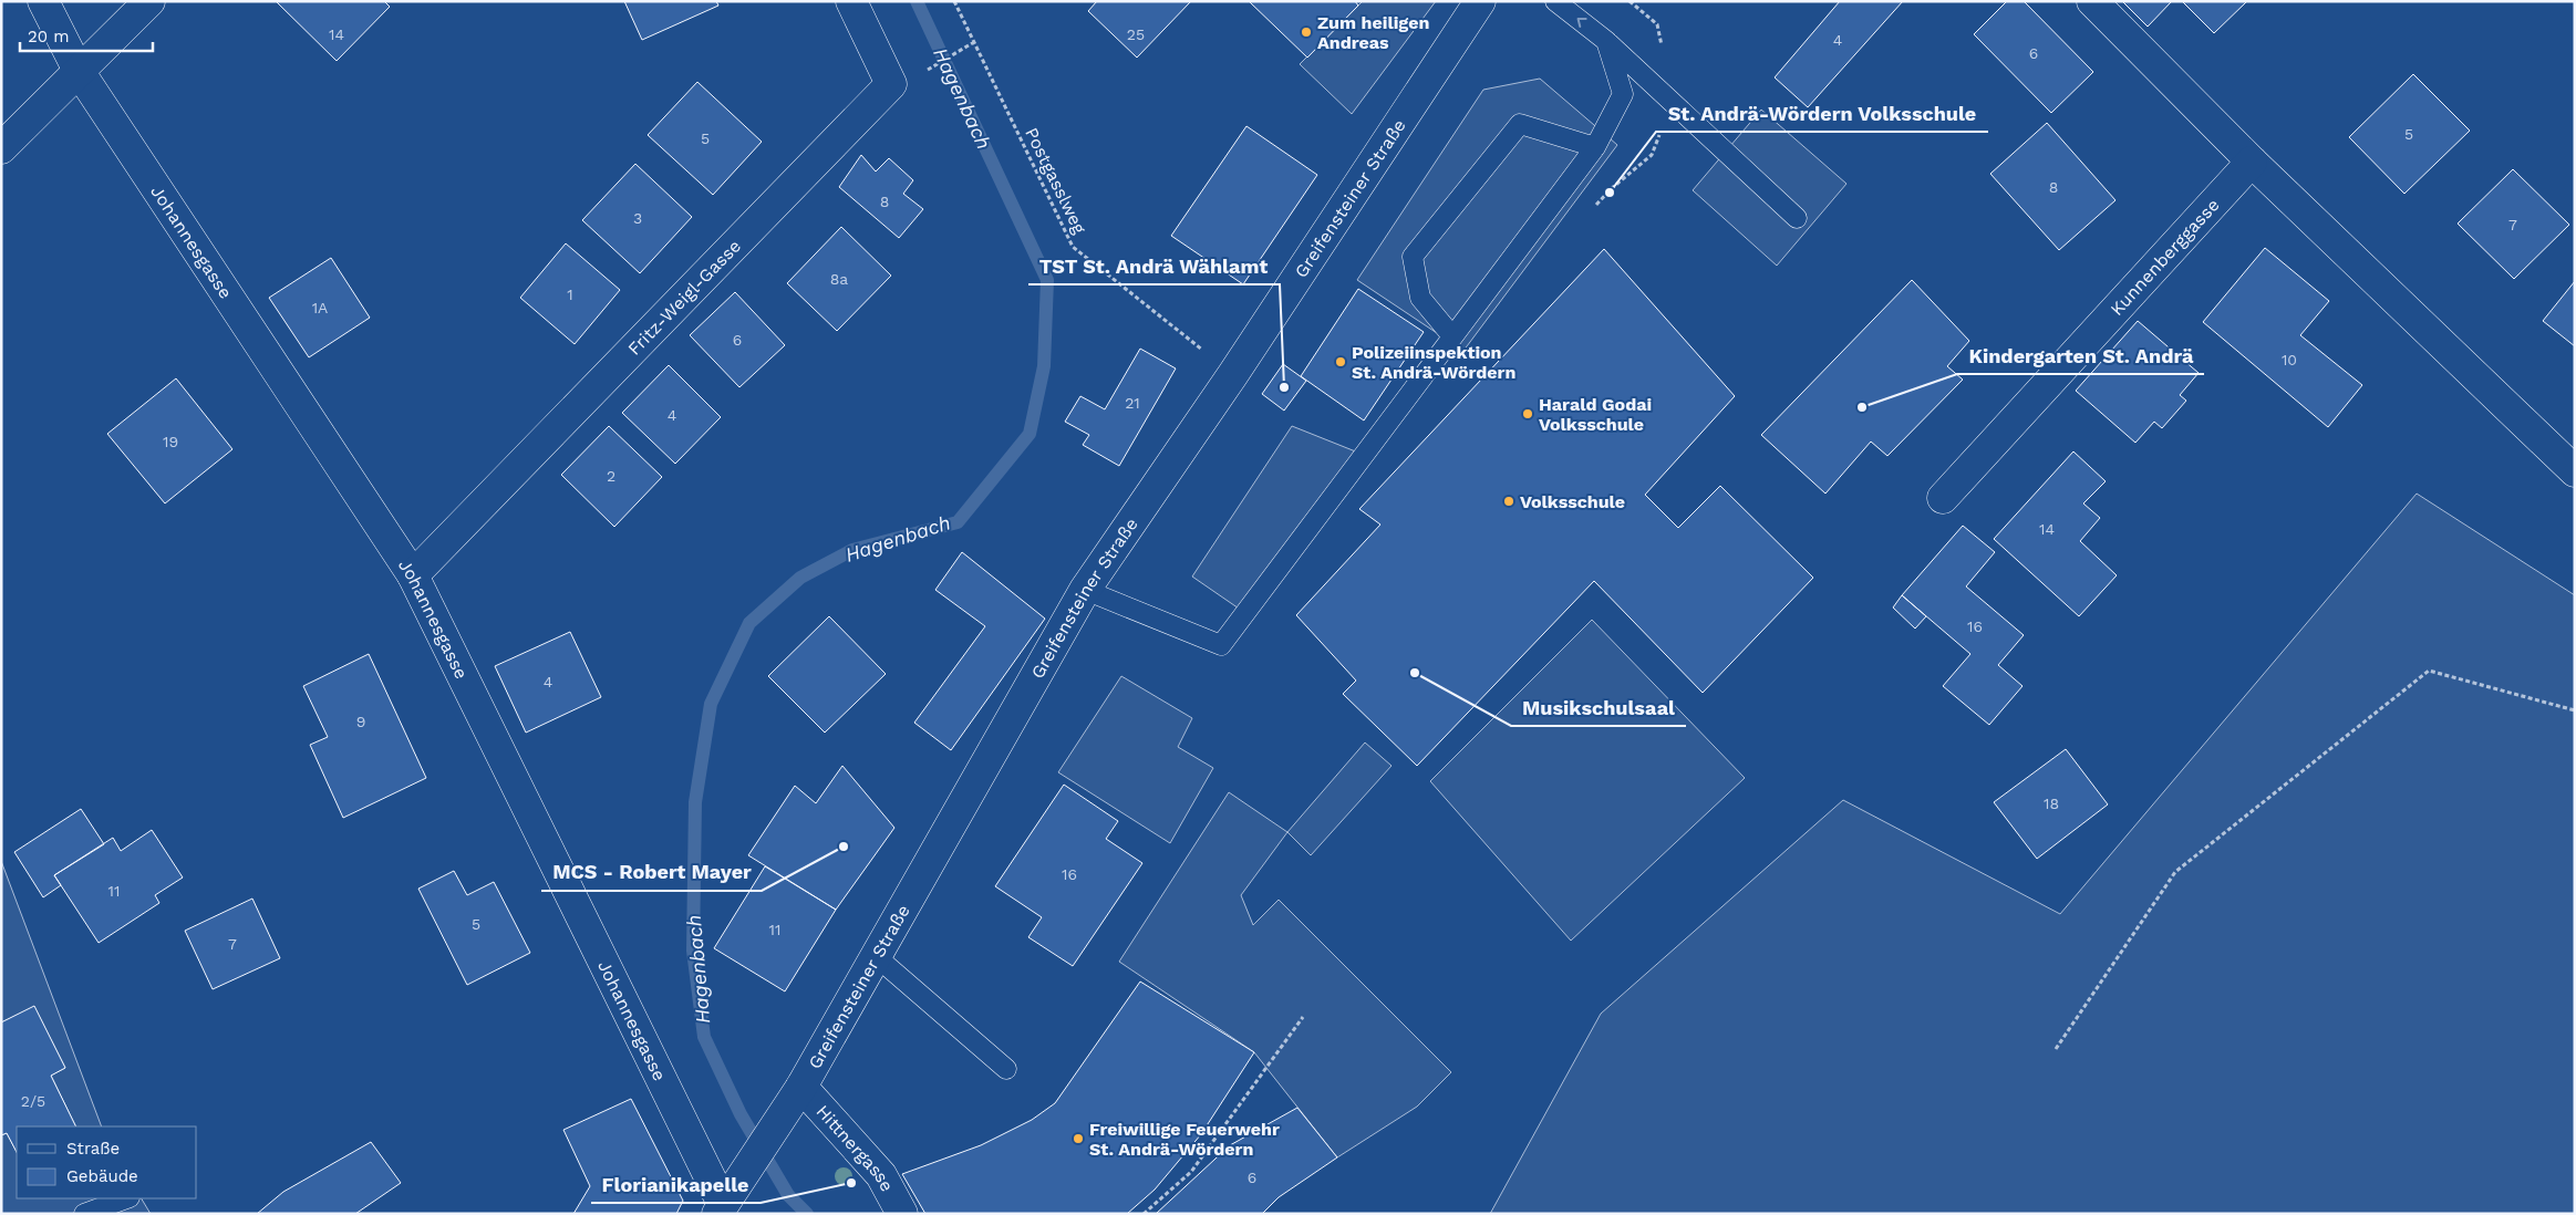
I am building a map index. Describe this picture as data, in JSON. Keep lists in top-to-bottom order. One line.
{"streets":{"street":["Greifensteiner Straße","Johannesgasse","Kunnenberggasse","Fritz-Weigl-Gasse","Hittnergasse"],"path":["Postgasslweg"]},"crossings":[["Postgasslweg","Greifensteiner Straße"],["Greifensteiner Straße","Johannesgasse"],["Greifensteiner Straße","Hittnergasse"],["Johannesgasse","Fritz-Weigl-Gasse"]],"water":["Hagenbach"],"places":["Zum heiligen Andreas","St. Andrä-Wördern Volksschule","Polizeiinspektion St. Andrä-Wördern","TST St. Andrä Wählamt","Kindergarten St. Andrä","Harald Godai Volksschule","Volksschule","Musikschulsaal","MCS - Robert Mayer","Freiwillige Feuerwehr St. Andrä-Wördern","Florianikapelle"],"house_numbers":["14","25","4","6","5","5","8","8","3","7","8a","1","1A","6","10","21","4","19","2","14","16","4","9","18","16","11","5","11","7","2/5","6"],"legend":["Straße","Gebäude"],"scale_bar":"20 m"}
